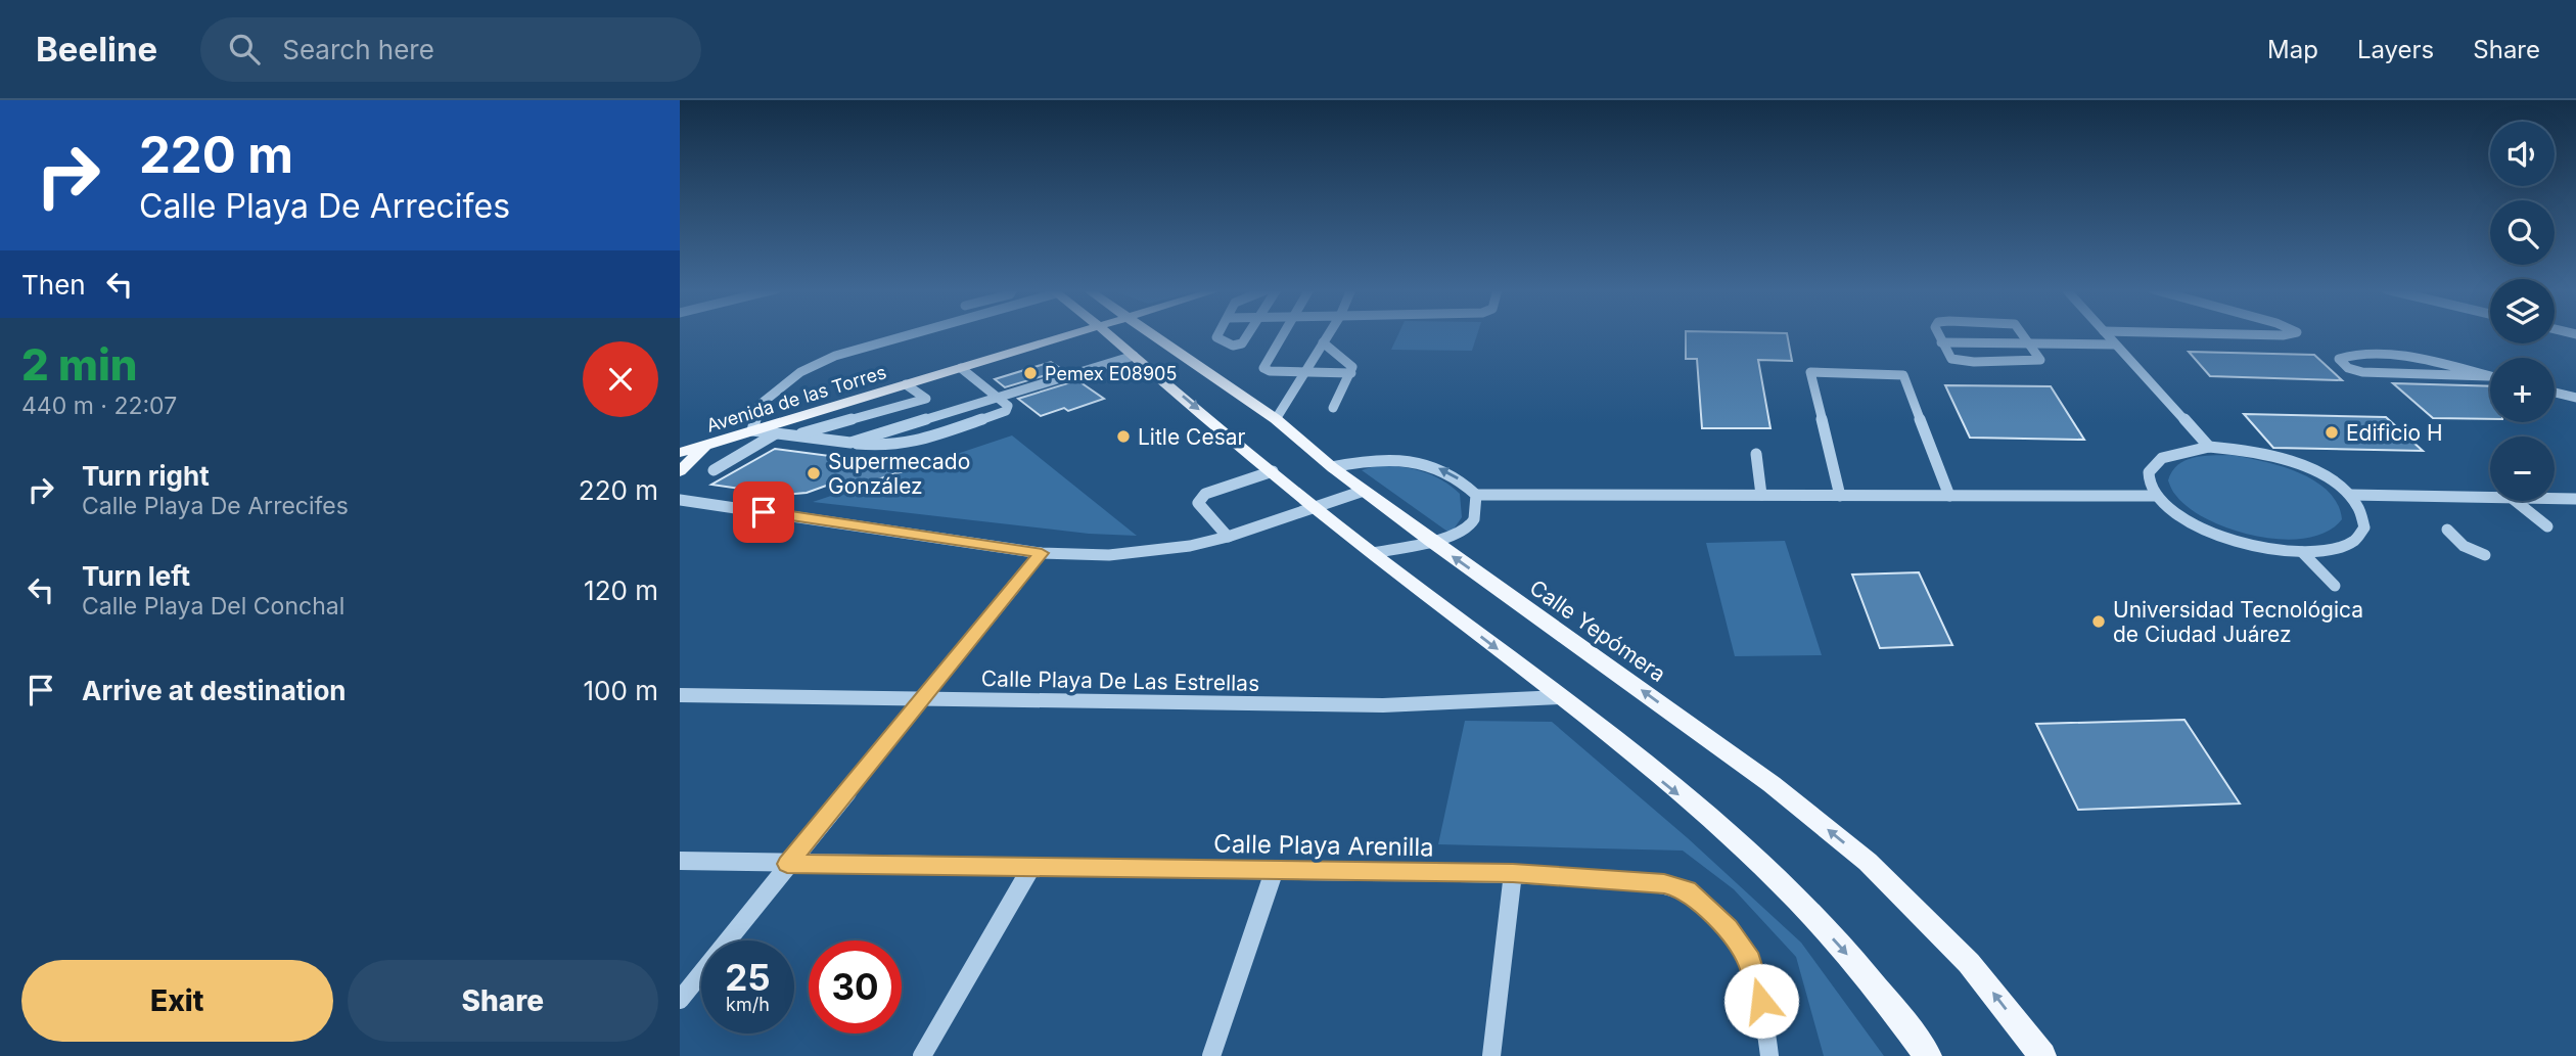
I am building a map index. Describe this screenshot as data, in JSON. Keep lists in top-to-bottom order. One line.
{"streets":{"main road":["Avenida de las Torres","Calle Yepómera"],"street":["Calle Playa De Las Estrellas","Calle Playa Arenilla"]},"places":["Pemex E08905","Edificio H","Litle Cesar","Supermecado González","Universidad Tecnológica de Ciudad Juárez"],"page":{"header":"Beeline","search":"Search here","nav":["Map","Layers","Share"],"turn":["220 m","Calle Playa De Arrecifes"],"map_buttons":["+","−"],"then":"Then","heading":["2 min","440 m · 22:07"],"list":[{"name":"Turn right","note":"Calle Playa De Arrecifes","value":"220 m"},{"name":"Turn left","note":"Calle Playa Del Conchal","value":"120 m"},{"name":"Arrive at destination","value":"100 m"}],"speed":"25 km/h","limit":"30","buttons":["Exit","Share"]}}
